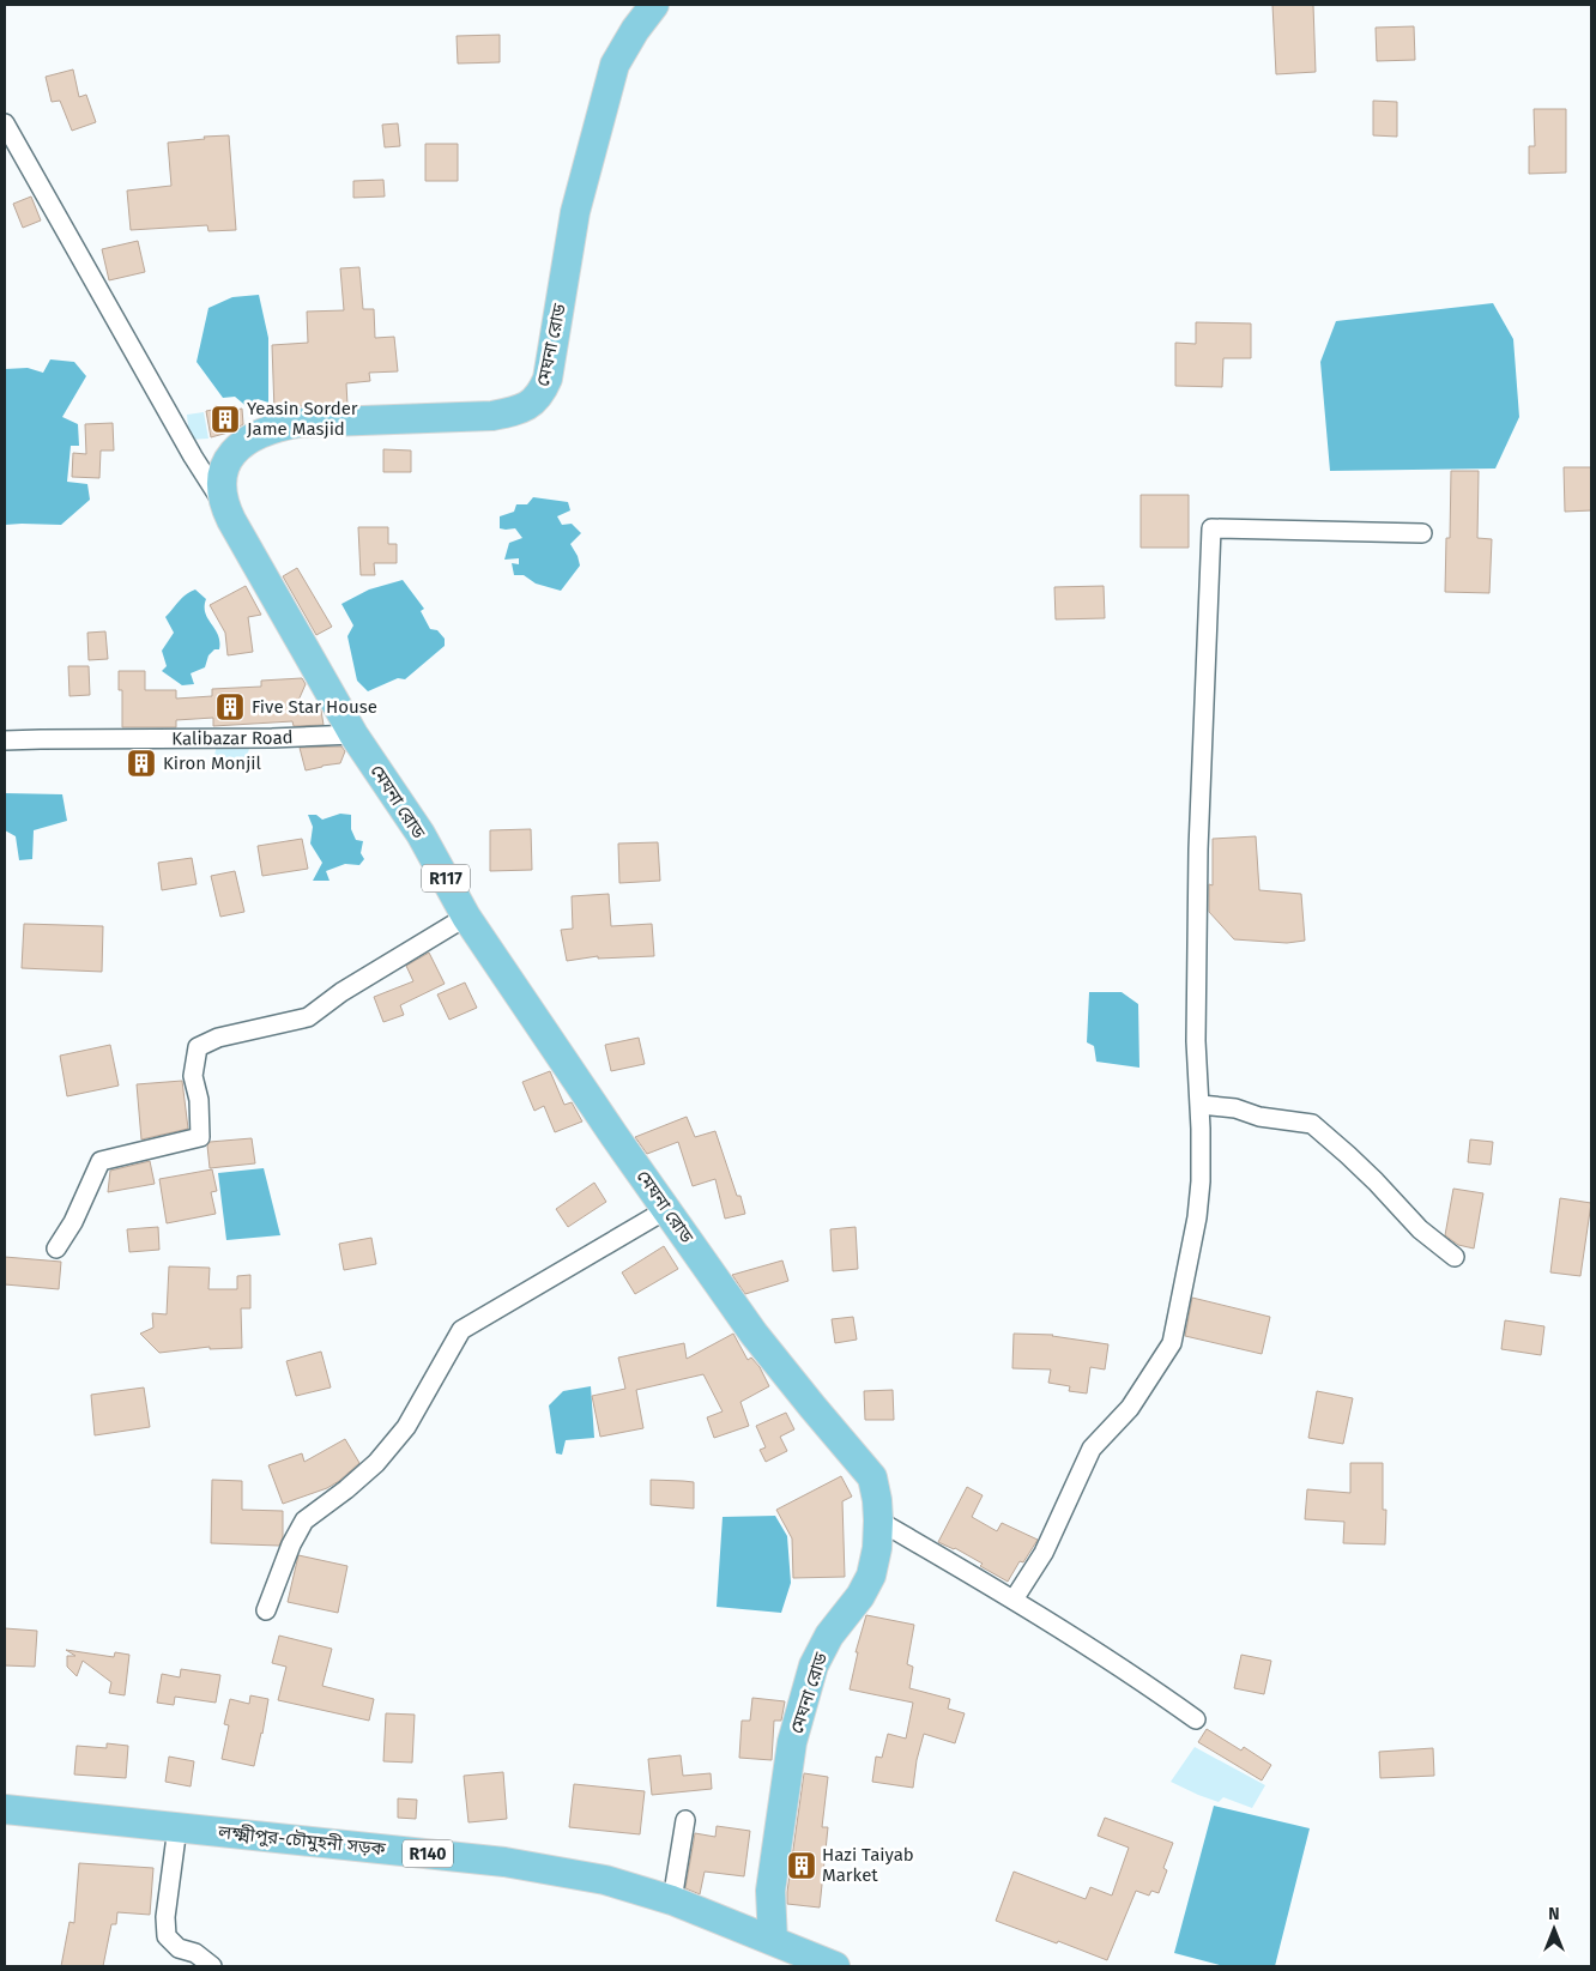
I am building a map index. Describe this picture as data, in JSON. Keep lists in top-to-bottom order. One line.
{"streets":{"main road":["মেঘনা রোড","R117","লক্ষ্মীপুর-চৌমুহনী সড়ক","R140"],"street":["Kalibazar Road"]},"crossings":[["মেঘনা রোড","Kalibazar Road"],["মেঘনা রোড","লক্ষ্মীপুর-চৌমুহনী সড়ক"]],"places":{"building":["Yeasin Sorder Jame Masjid","Five Star House","Kiron Monjil","Hazi Taiyab Market"]},"north":"top"}
